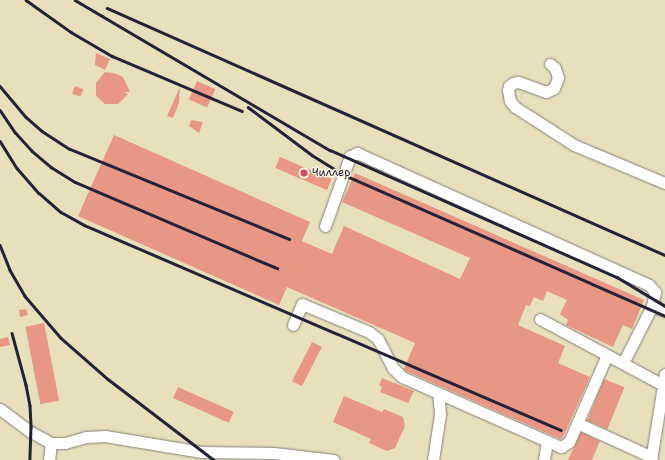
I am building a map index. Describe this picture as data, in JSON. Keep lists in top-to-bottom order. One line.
{"places":["Чиллер"]}
